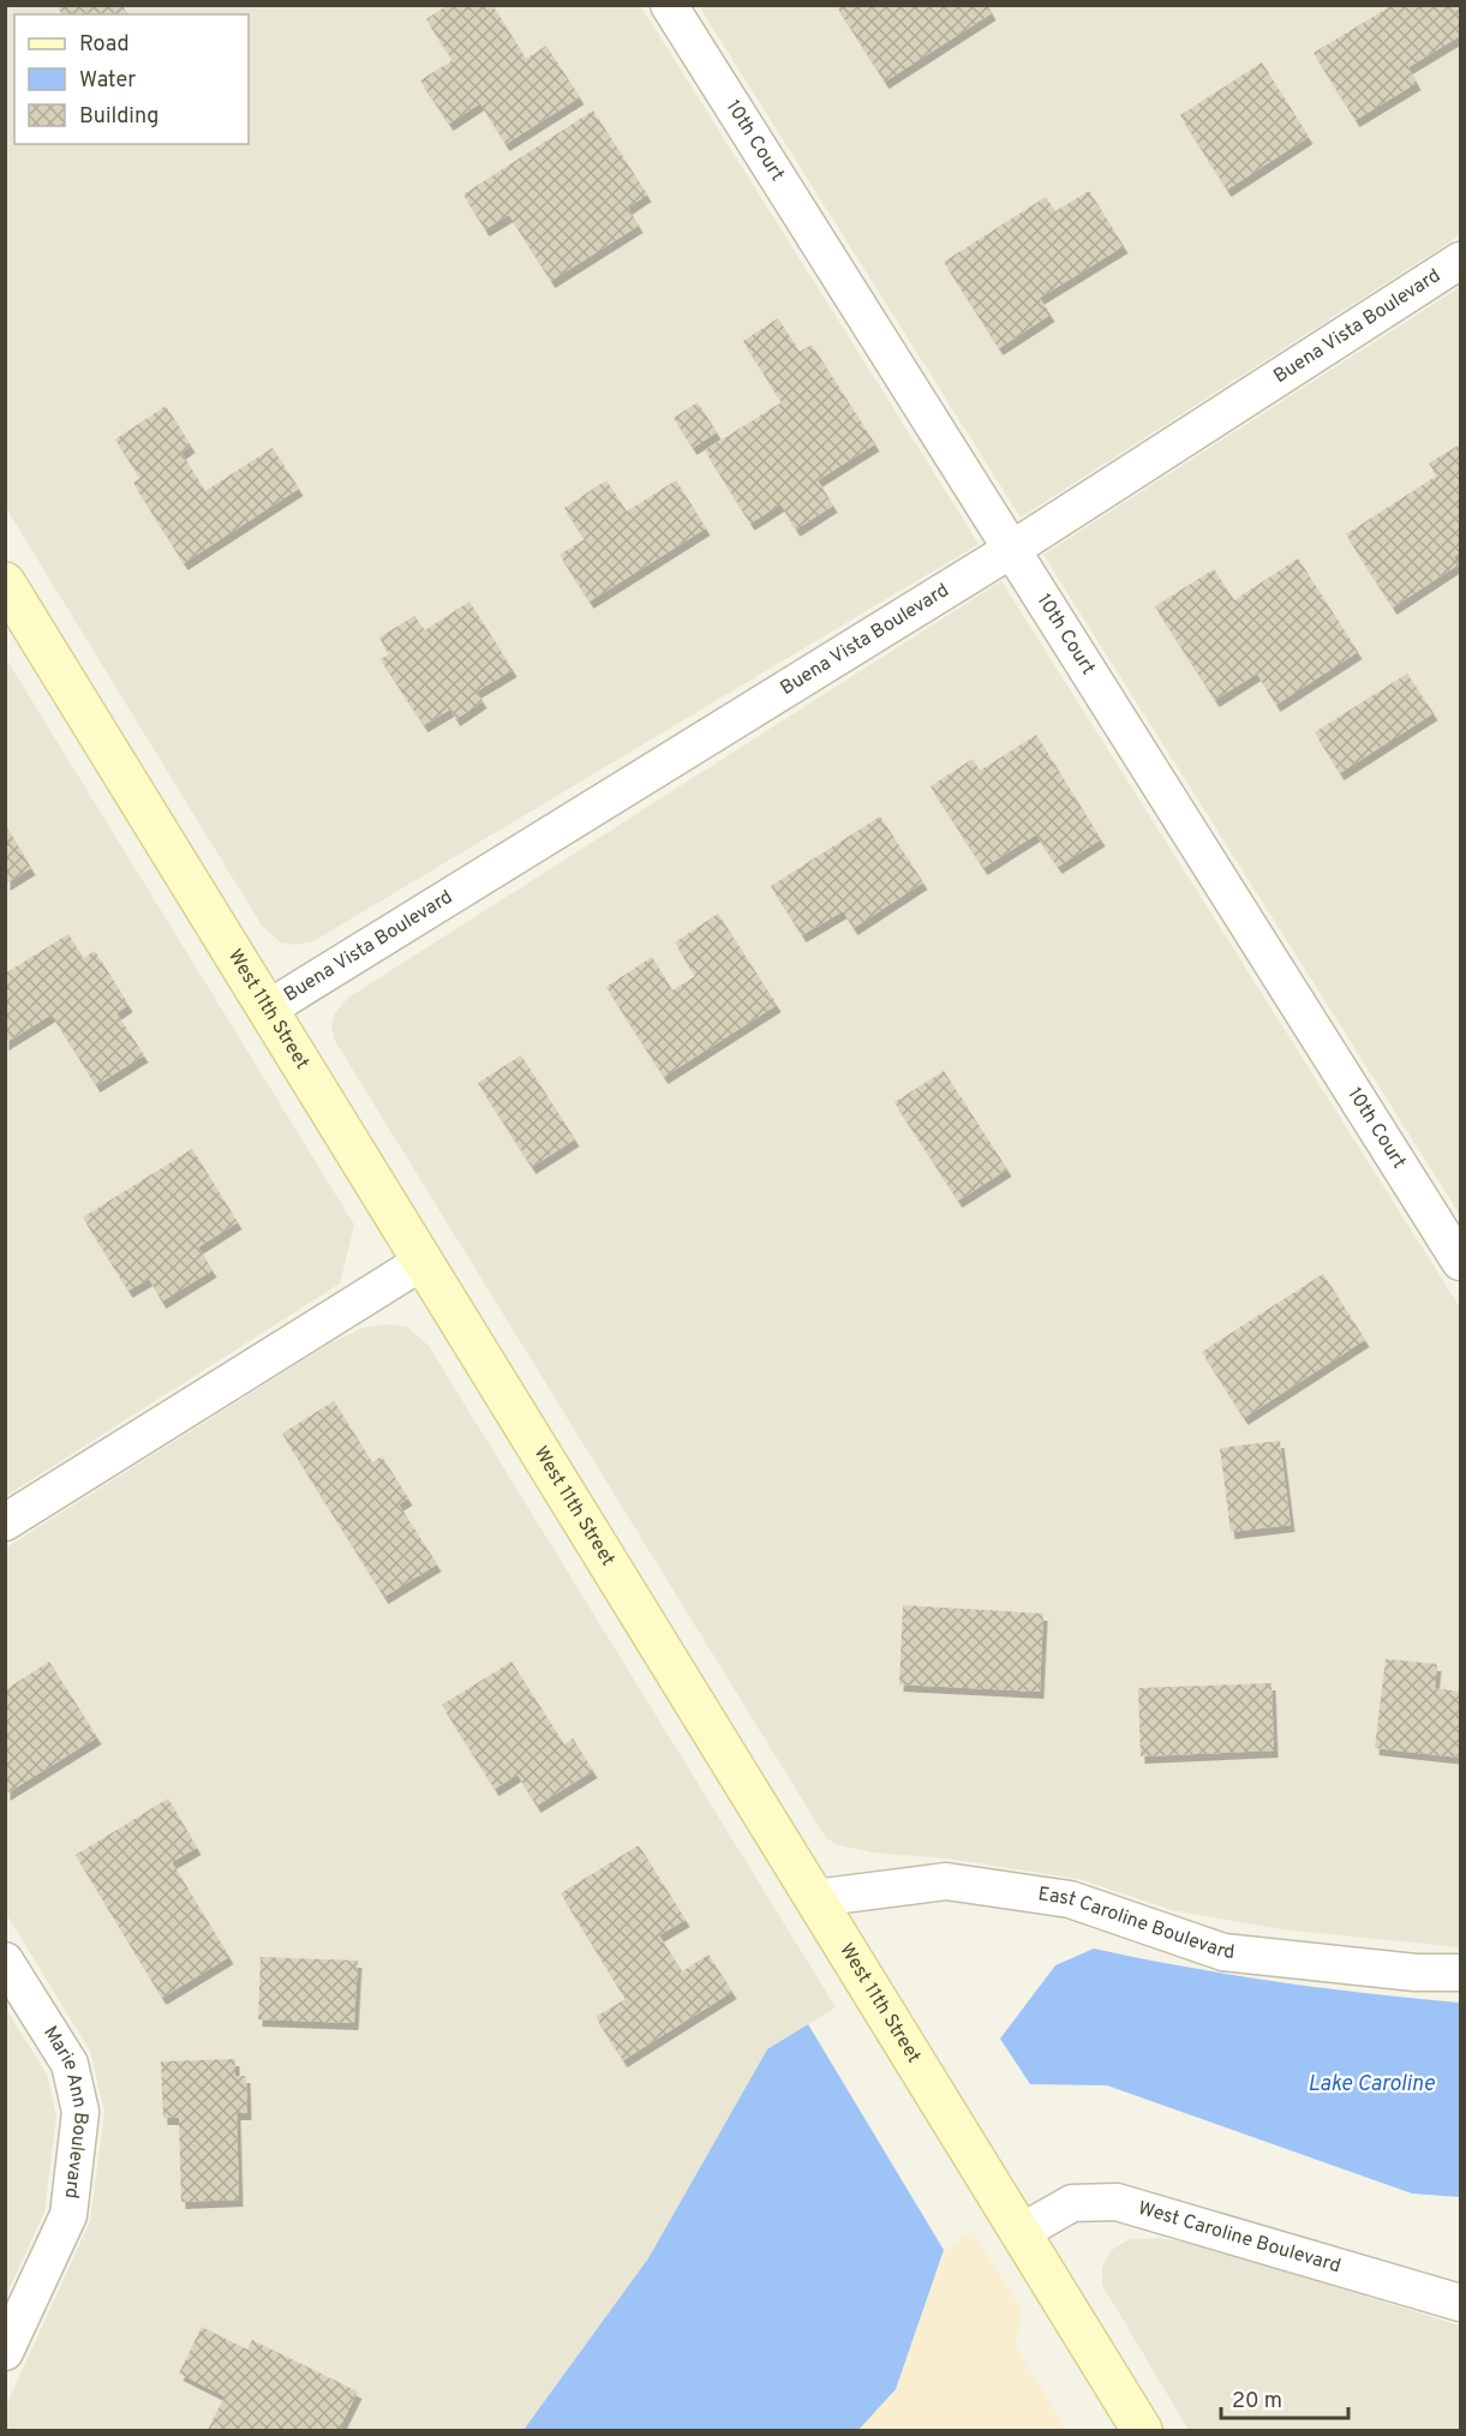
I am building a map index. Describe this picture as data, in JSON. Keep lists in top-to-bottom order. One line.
{"streets":{"main road":["West 11th Street"],"street":["10th Court","Buena Vista Boulevard","East Caroline Boulevard","Marie Ann Boulevard","West Caroline Boulevard"]},"crossings":[["10th Court","Buena Vista Boulevard"],["Buena Vista Boulevard","West 11th Street"],["West 11th Street","East Caroline Boulevard"],["West 11th Street","West Caroline Boulevard"]],"water":["Lake Caroline"],"legend":["Road","Water","Building"],"scale_bar":"20 m"}
